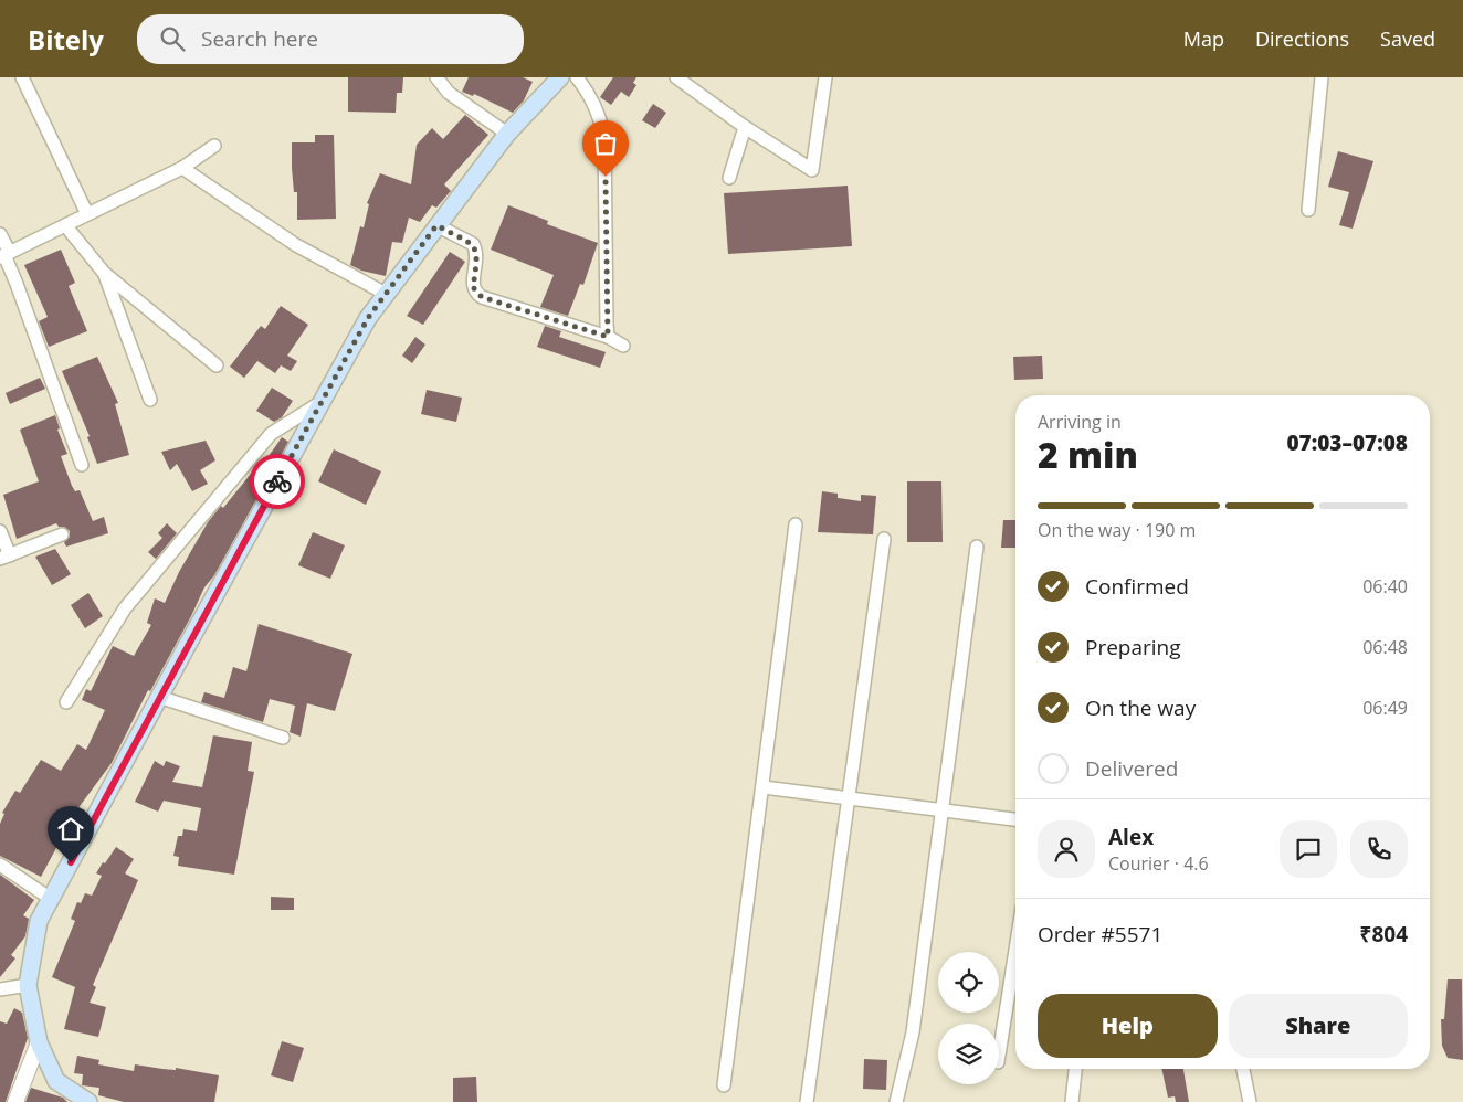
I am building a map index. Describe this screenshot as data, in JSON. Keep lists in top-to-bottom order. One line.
{"page":{"header":"Bitely","search":"Search here","nav":["Map","Directions","Saved"],"heading":["2 min","Arriving in","07:03–07:08"],"panel":["Alex","Courier · 4.6","Order #5571","₹804"],"bar":"On the way · 190 m","list":[["Confirmed","06:40"],["Preparing","06:48"],["On the way","06:49"],"Delivered"],"buttons":["Help","Share"]}}
